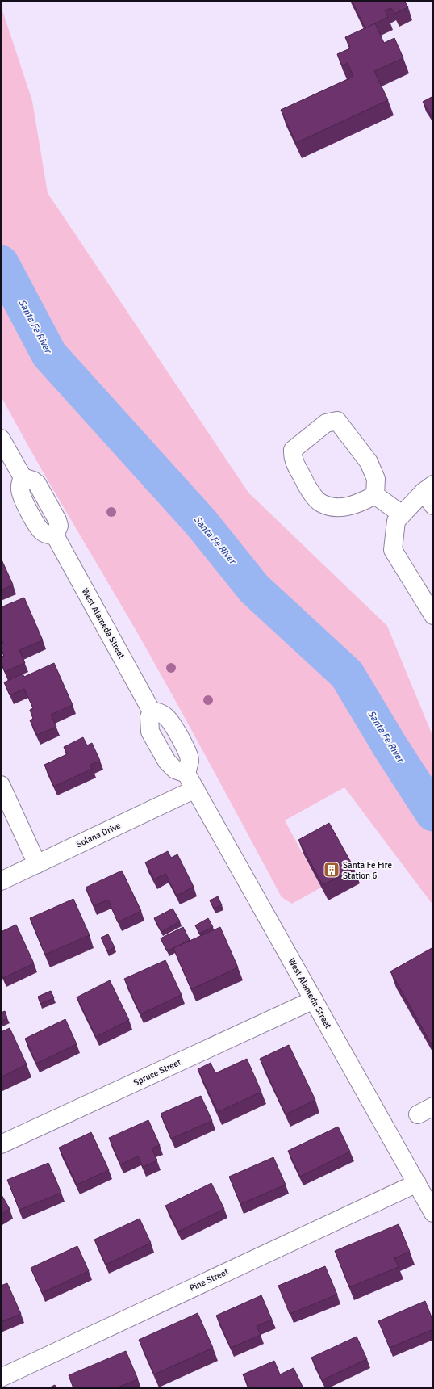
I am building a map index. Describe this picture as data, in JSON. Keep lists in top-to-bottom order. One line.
{"streets":{"street":["West Alameda Street","Solana Drive","Spruce Street","Pine Street"]},"crossings":[["West Alameda Street","Solana Drive"],["West Alameda Street","Spruce Street"],["West Alameda Street","Pine Street"]],"water":["Santa Fe River"],"places":{"building":["Santa Fe Fire Station 6"]}}
